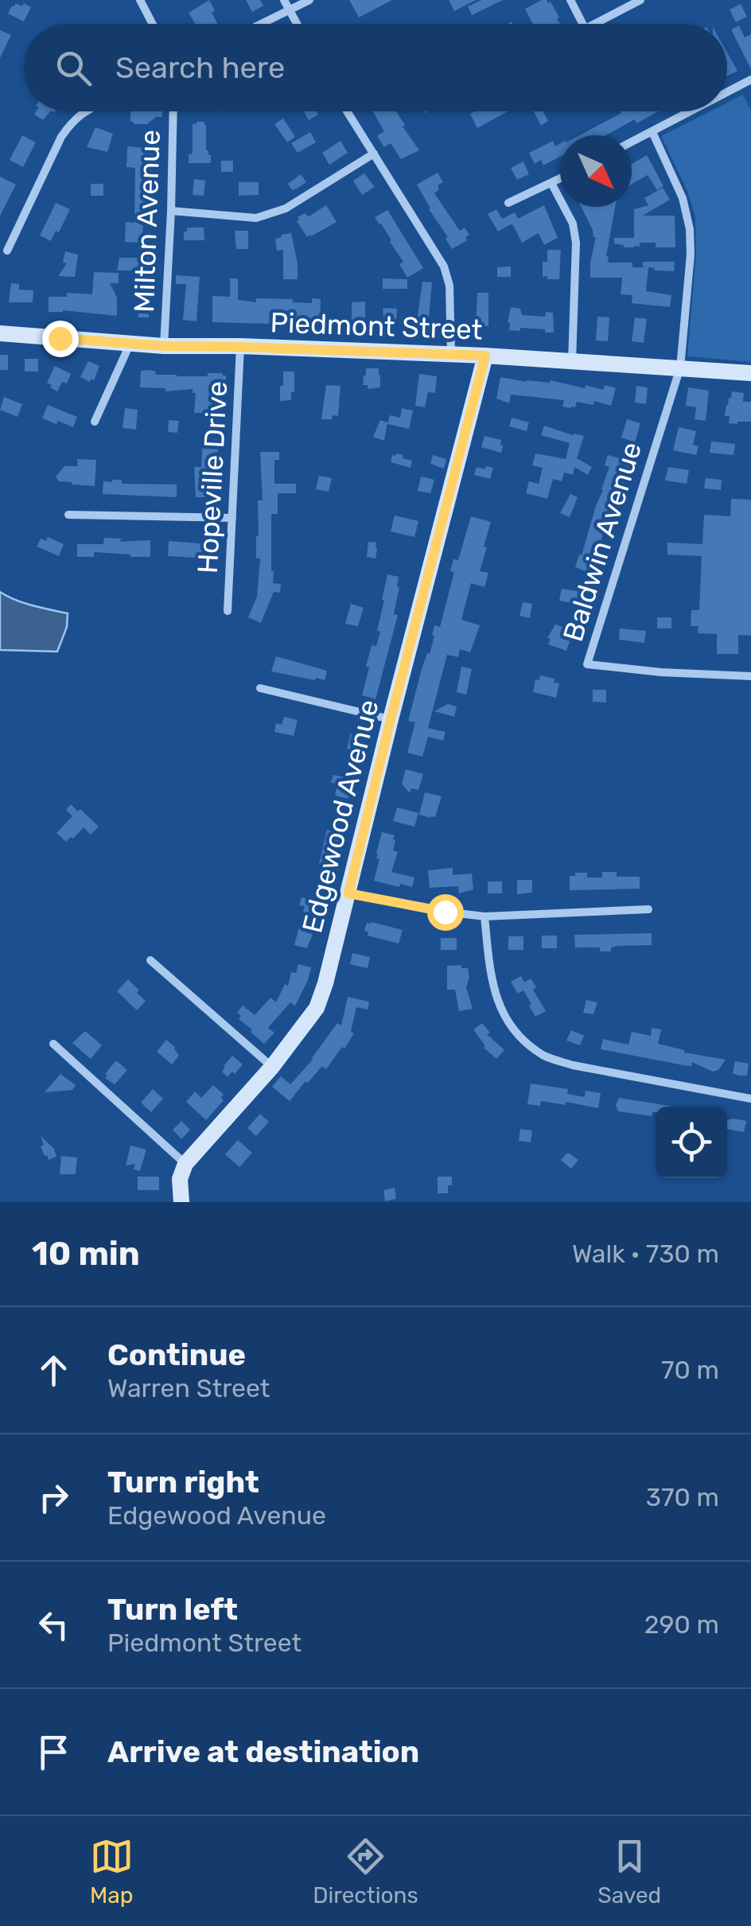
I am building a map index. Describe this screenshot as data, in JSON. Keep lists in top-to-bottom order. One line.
{"streets":{"street":["Milton Avenue","Piedmont Street","Hopeville Drive","Baldwin Avenue","Edgewood Avenue"]},"crossings":[["Milton Avenue","Piedmont Street"],["Piedmont Street","Hopeville Drive"],["Piedmont Street","Baldwin Avenue"],["Piedmont Street","Edgewood Avenue"]],"north":"bottom right","page":{"search":"Search here","heading":["10 min","Walk · 730 m"],"list":[["Continue","Warren Street","70 m"],["Turn right","Edgewood Avenue","370 m"],["Turn left","Piedmont Street","290 m"],"Arrive at destination"],"nav":["Map","Directions","Saved"]}}
